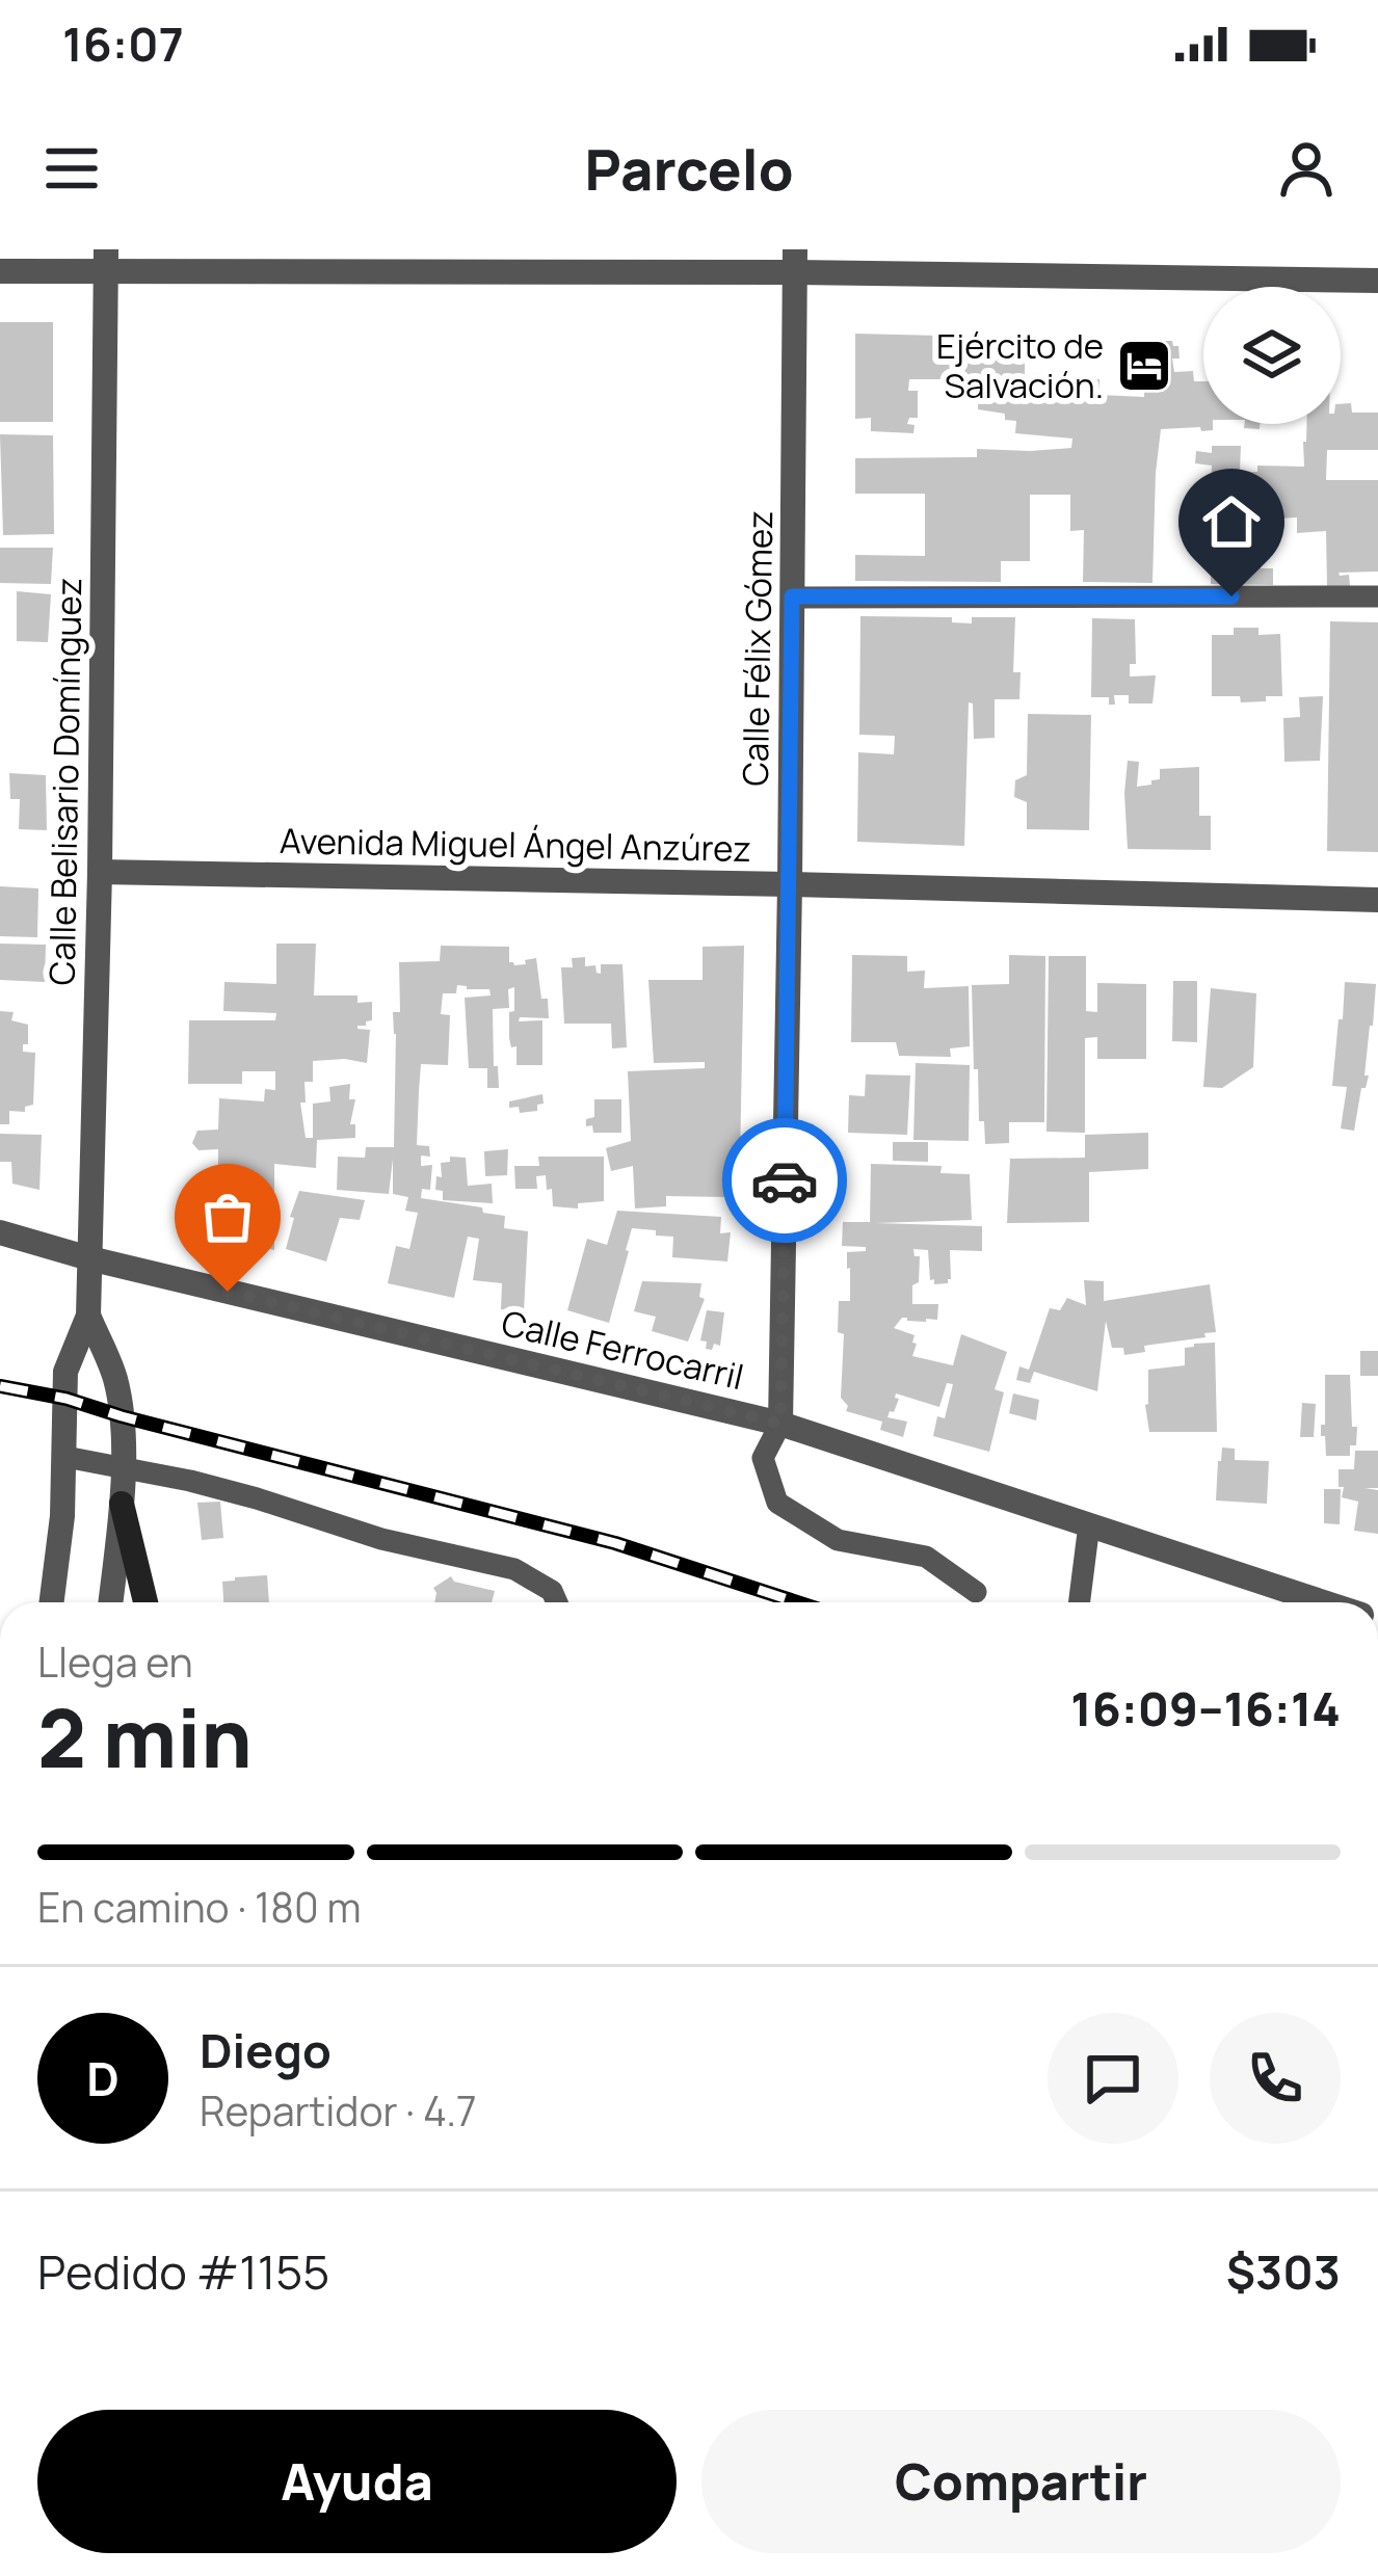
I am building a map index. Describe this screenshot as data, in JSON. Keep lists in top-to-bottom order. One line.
{"streets":{"street":["Calle Félix Gómez","Calle Belisario Domínguez","Avenida Miguel Ángel Anzúrez","Calle Ferrocarril"]},"crossings":[["Calle Félix Gómez","Avenida Miguel Ángel Anzúrez"],["Calle Félix Gómez","Calle Ferrocarril"],["Calle Belisario Domínguez","Avenida Miguel Ángel Anzúrez"],["Calle Belisario Domínguez","Calle Ferrocarril"]],"places":{"hotel":["Ejército de Salvación."]},"page":{"status":"16:07","header":"Parcelo","heading":["2 min","Llega en","16:09–16:14"],"panel":["Diego","Repartidor · 4.7","Pedido #1155","$303"],"bar":"En camino · 180 m","round":"D","buttons":["Ayuda","Compartir"]}}
